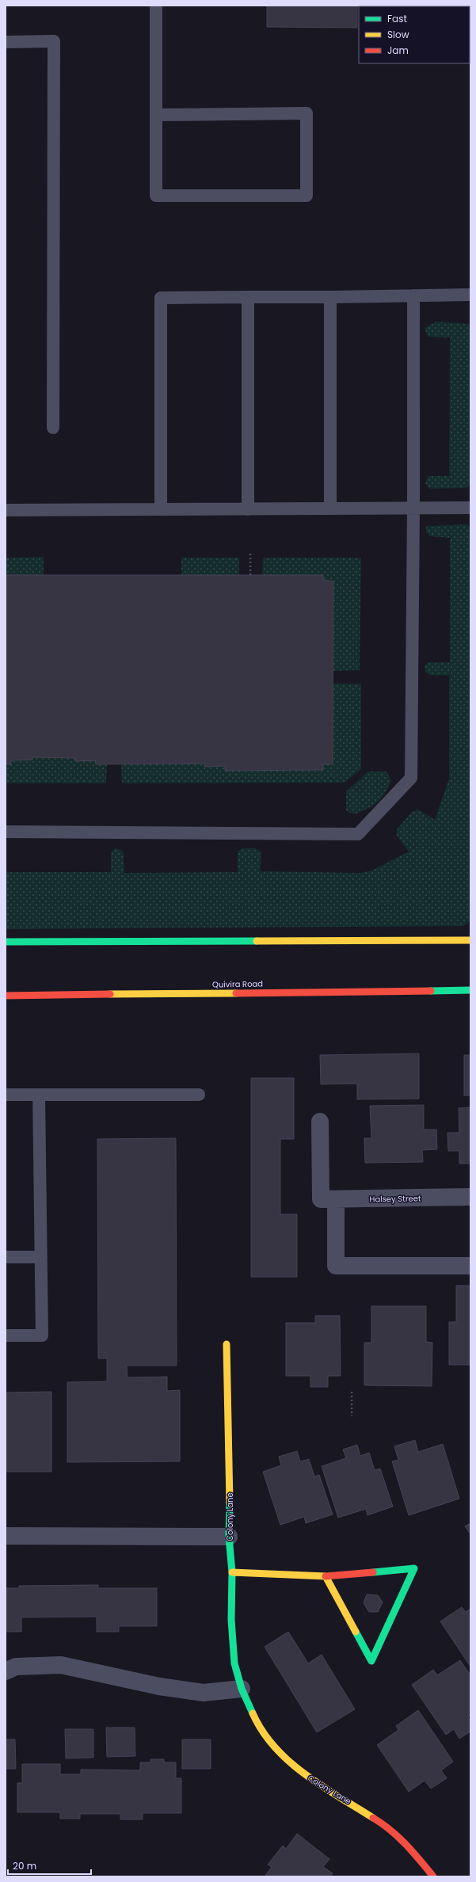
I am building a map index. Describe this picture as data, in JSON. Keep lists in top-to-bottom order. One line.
{"streets":{"street":["Quivira Road","Halsey Street","Colony Lane"]},"legend":["Fast","Slow","Jam"],"scale_bar":"20 m"}
